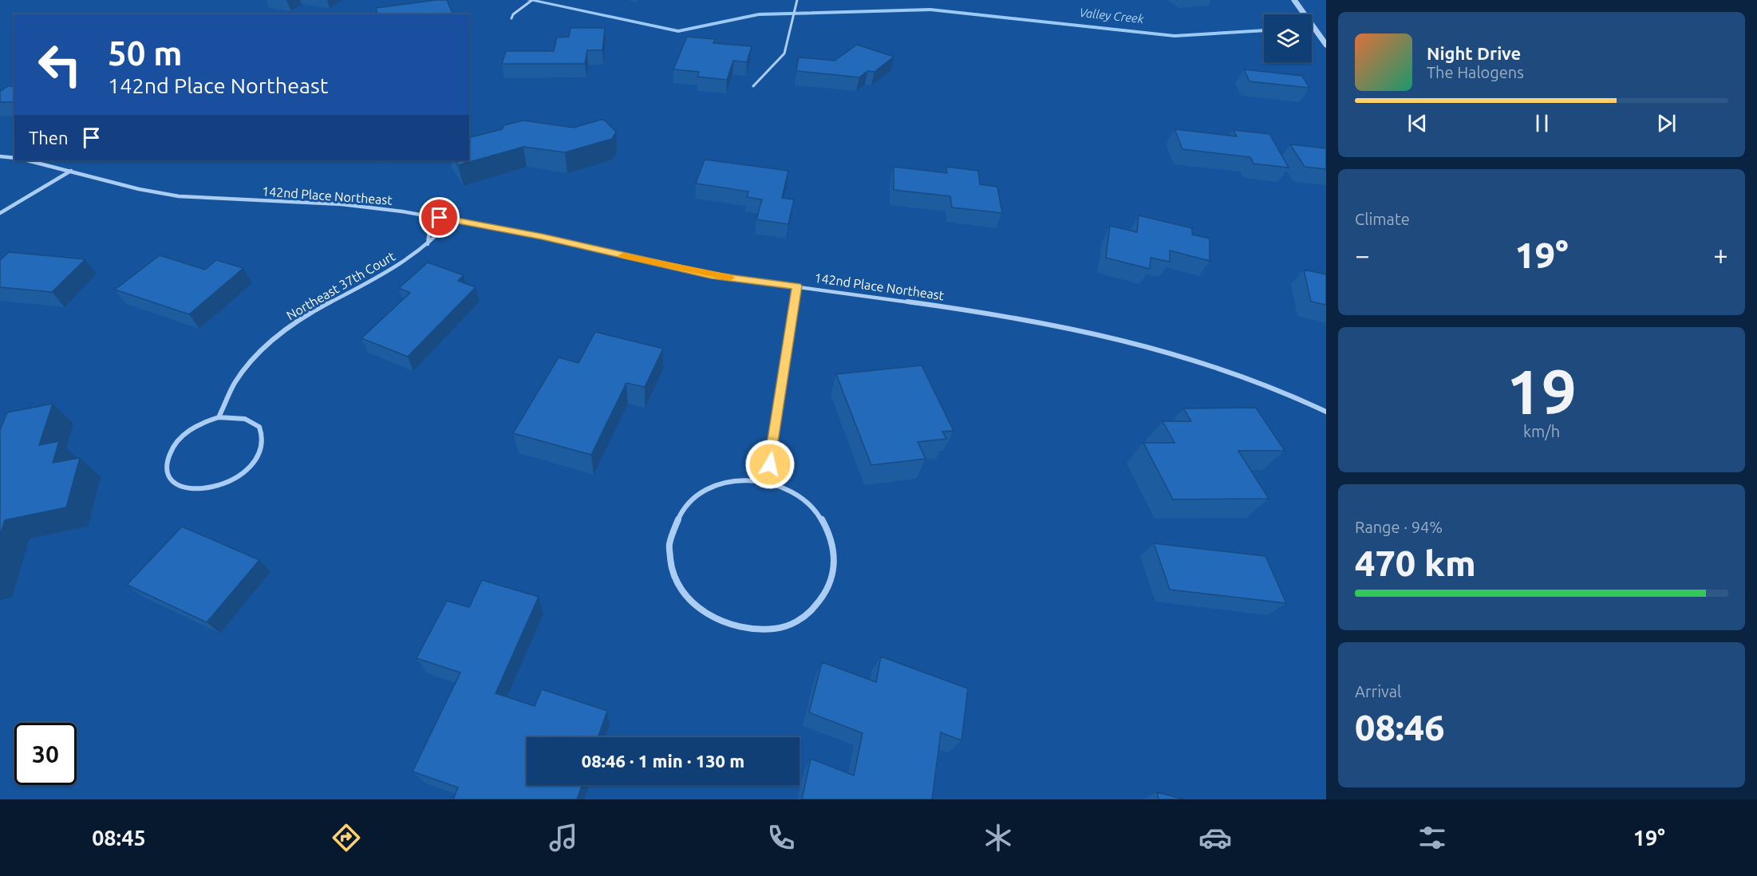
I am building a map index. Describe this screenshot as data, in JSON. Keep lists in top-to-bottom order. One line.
{"streets":{"street":["142nd Place Northeast","Northeast 37th Court"]},"crossings":[["142nd Place Northeast","Northeast 37th Court"]],"water":["Valley Creek"],"page":{"turn":["50 m","142nd Place Northeast"],"song":["Night Drive","The Halogens"],"then":"Then","tile":["Climate",["19","km/h"],["Range · 94%","470 km"],["Arrival","08:46"]],"heat":["−","19°","+"],"limit":"30","trip":"08:46 · 1 min · 130 m","tabs":["08:45","19°"]}}
